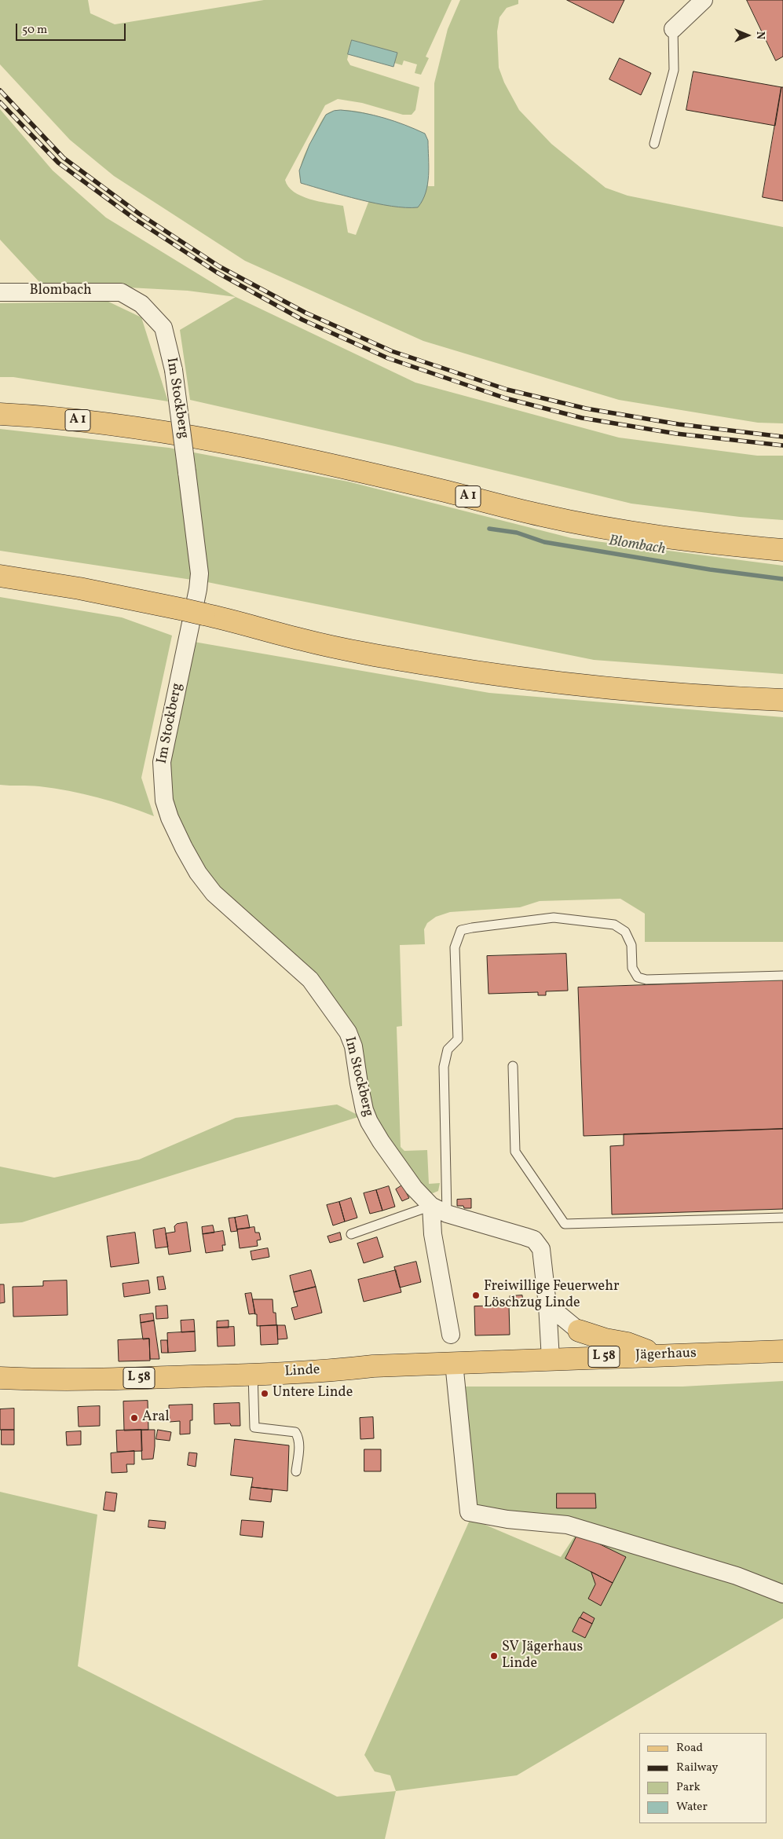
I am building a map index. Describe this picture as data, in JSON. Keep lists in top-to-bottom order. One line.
{"streets":{"main road":["A 1","Jägerhaus","L 58","Linde"],"street":["Blombach","Im Stockberg"]},"crossings":[["Blombach","Im Stockberg"],["Jägerhaus","Linde"]],"water":["Blombach"],"places":["Freiwillige Feuerwehr Löschzug Linde","Untere Linde","Aral","SV Jägerhaus Linde"],"legend":["Road","Railway","Park","Water"],"scale_bar":"50 m","north":"right"}
